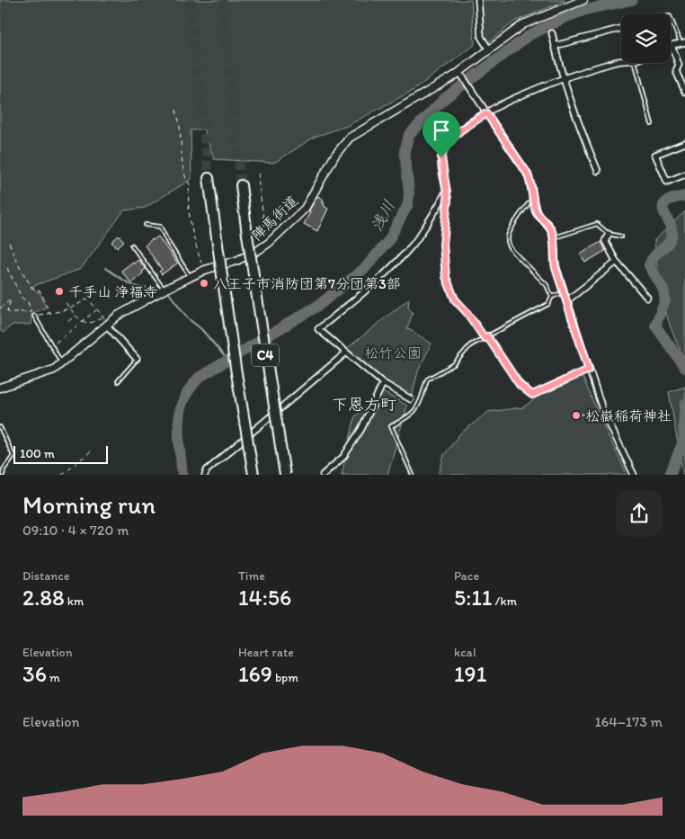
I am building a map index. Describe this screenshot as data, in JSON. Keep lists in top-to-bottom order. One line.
{"streets":{"highway":["C4"],"main road":["陣馬街道"]},"districts":["下恩方町"],"water":["浅川"],"parks":["松竹公園"],"places":["八王子市消防団第7分団第3部","千手山 浄福寺","松嶽稲荷神社"],"scale_bar":"100 m","page":{"scale":"100 m","heading":["Morning run","09:10 · 4 × 720 m"],"stats":[["Distance","2.88 km"],["Time","14:56"],["Pace","5:11 /km"],["Elevation","36 m"],["Heart rate","169 bpm"],["kcal","191"]],"chart":["Elevation","164–173 m"]}}
